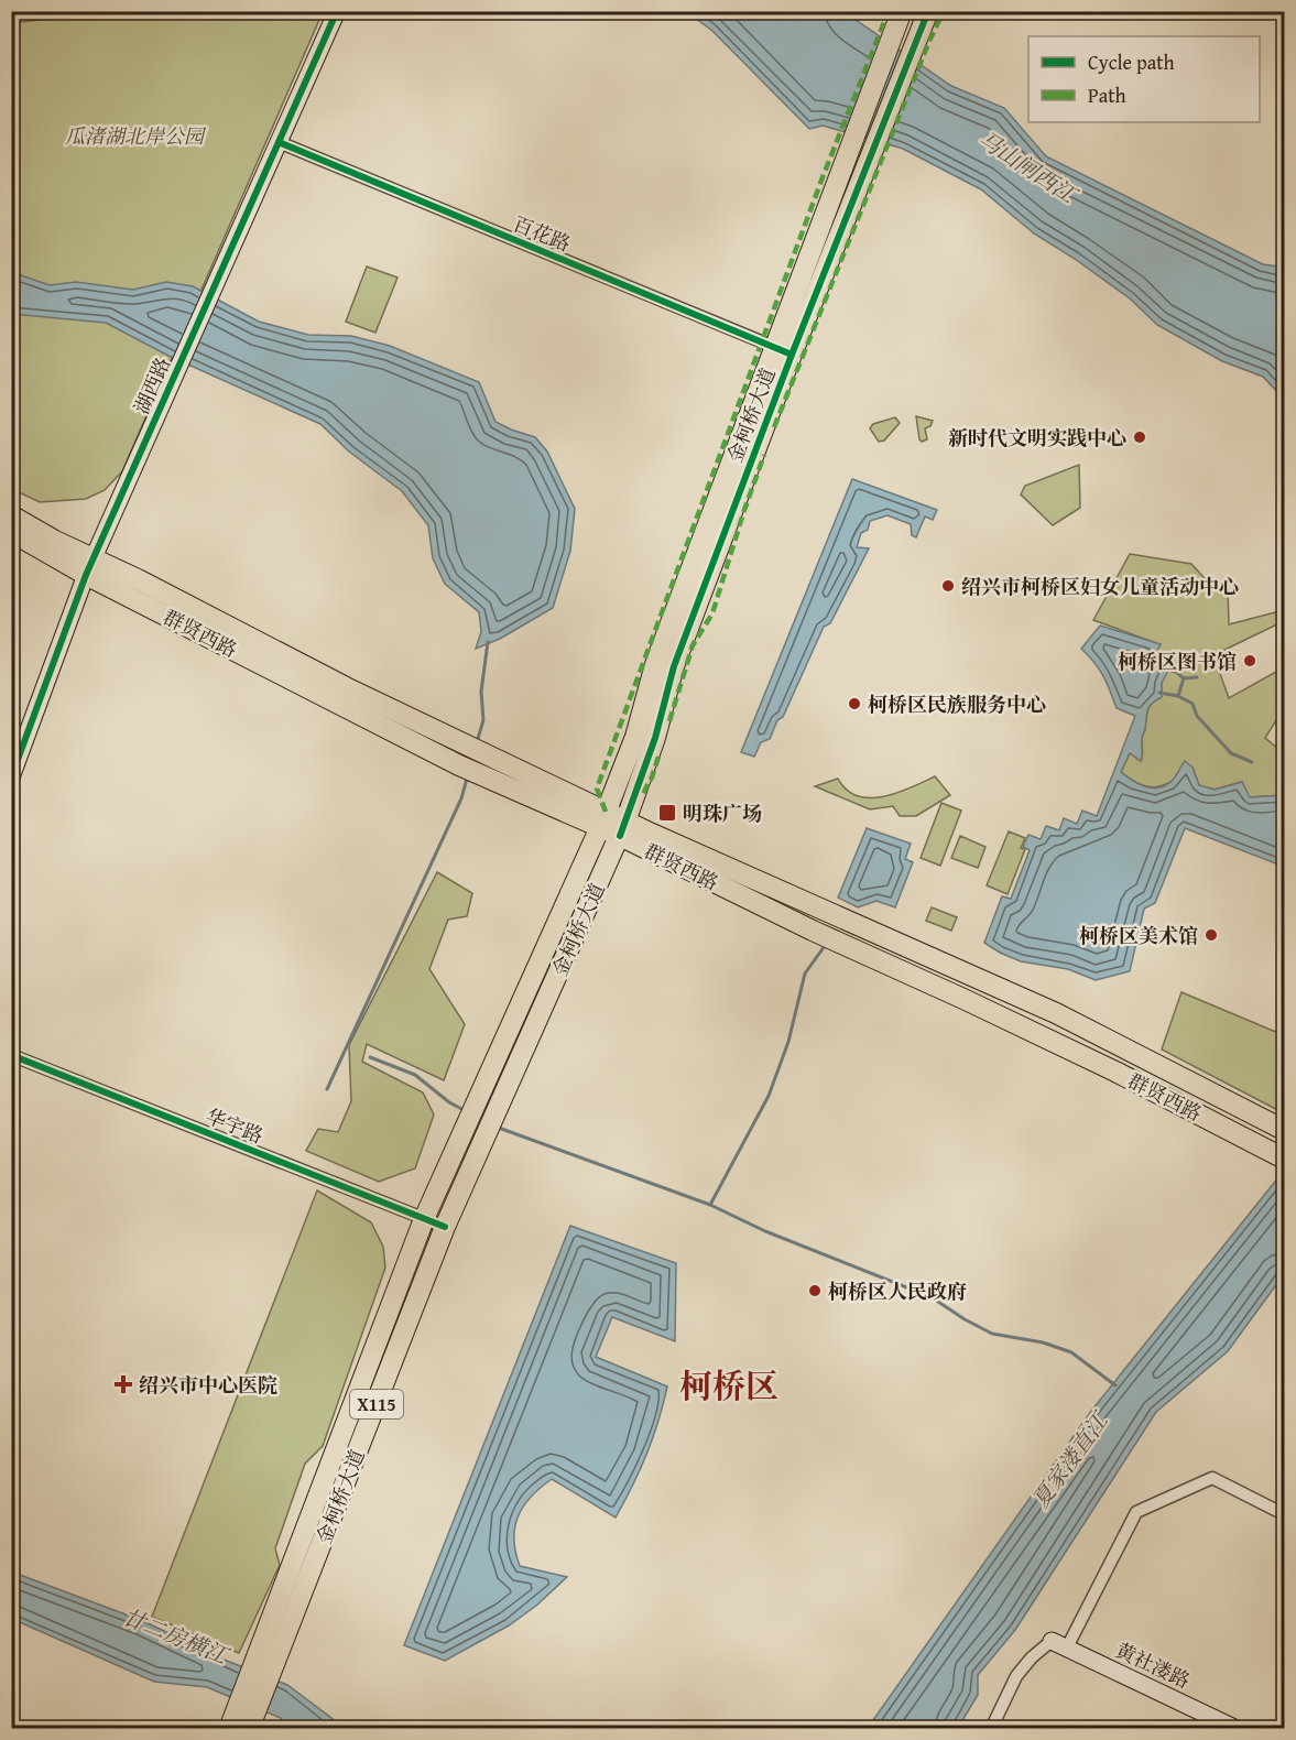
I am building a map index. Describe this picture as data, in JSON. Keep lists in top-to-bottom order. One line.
{"streets":{"main road":["金柯桥大道","群贤西路","X115"],"street":["百花路","湖西路","华宇路","黄社溇路"]},"crossings":[["百花路","湖西路"],["百花路","金柯桥大道"],["湖西路","群贤西路"],["金柯桥大道","群贤西路"],["金柯桥大道","华宇路"]],"districts":["柯桥区"],"water":["马山闸西江","夏家溇直江","廿二房横江"],"parks":["瓜渚湖北岸公园"],"places":{"other":["新时代文明实践中心","绍兴市柯桥区妇女儿童活动中心","柯桥区图书馆","柯桥区民族服务中心","柯桥区美术馆","柯桥区人民政府"],"transit":["明珠广场"],"health":["绍兴市中心医院"]},"legend":["Cycle path","Path"]}
